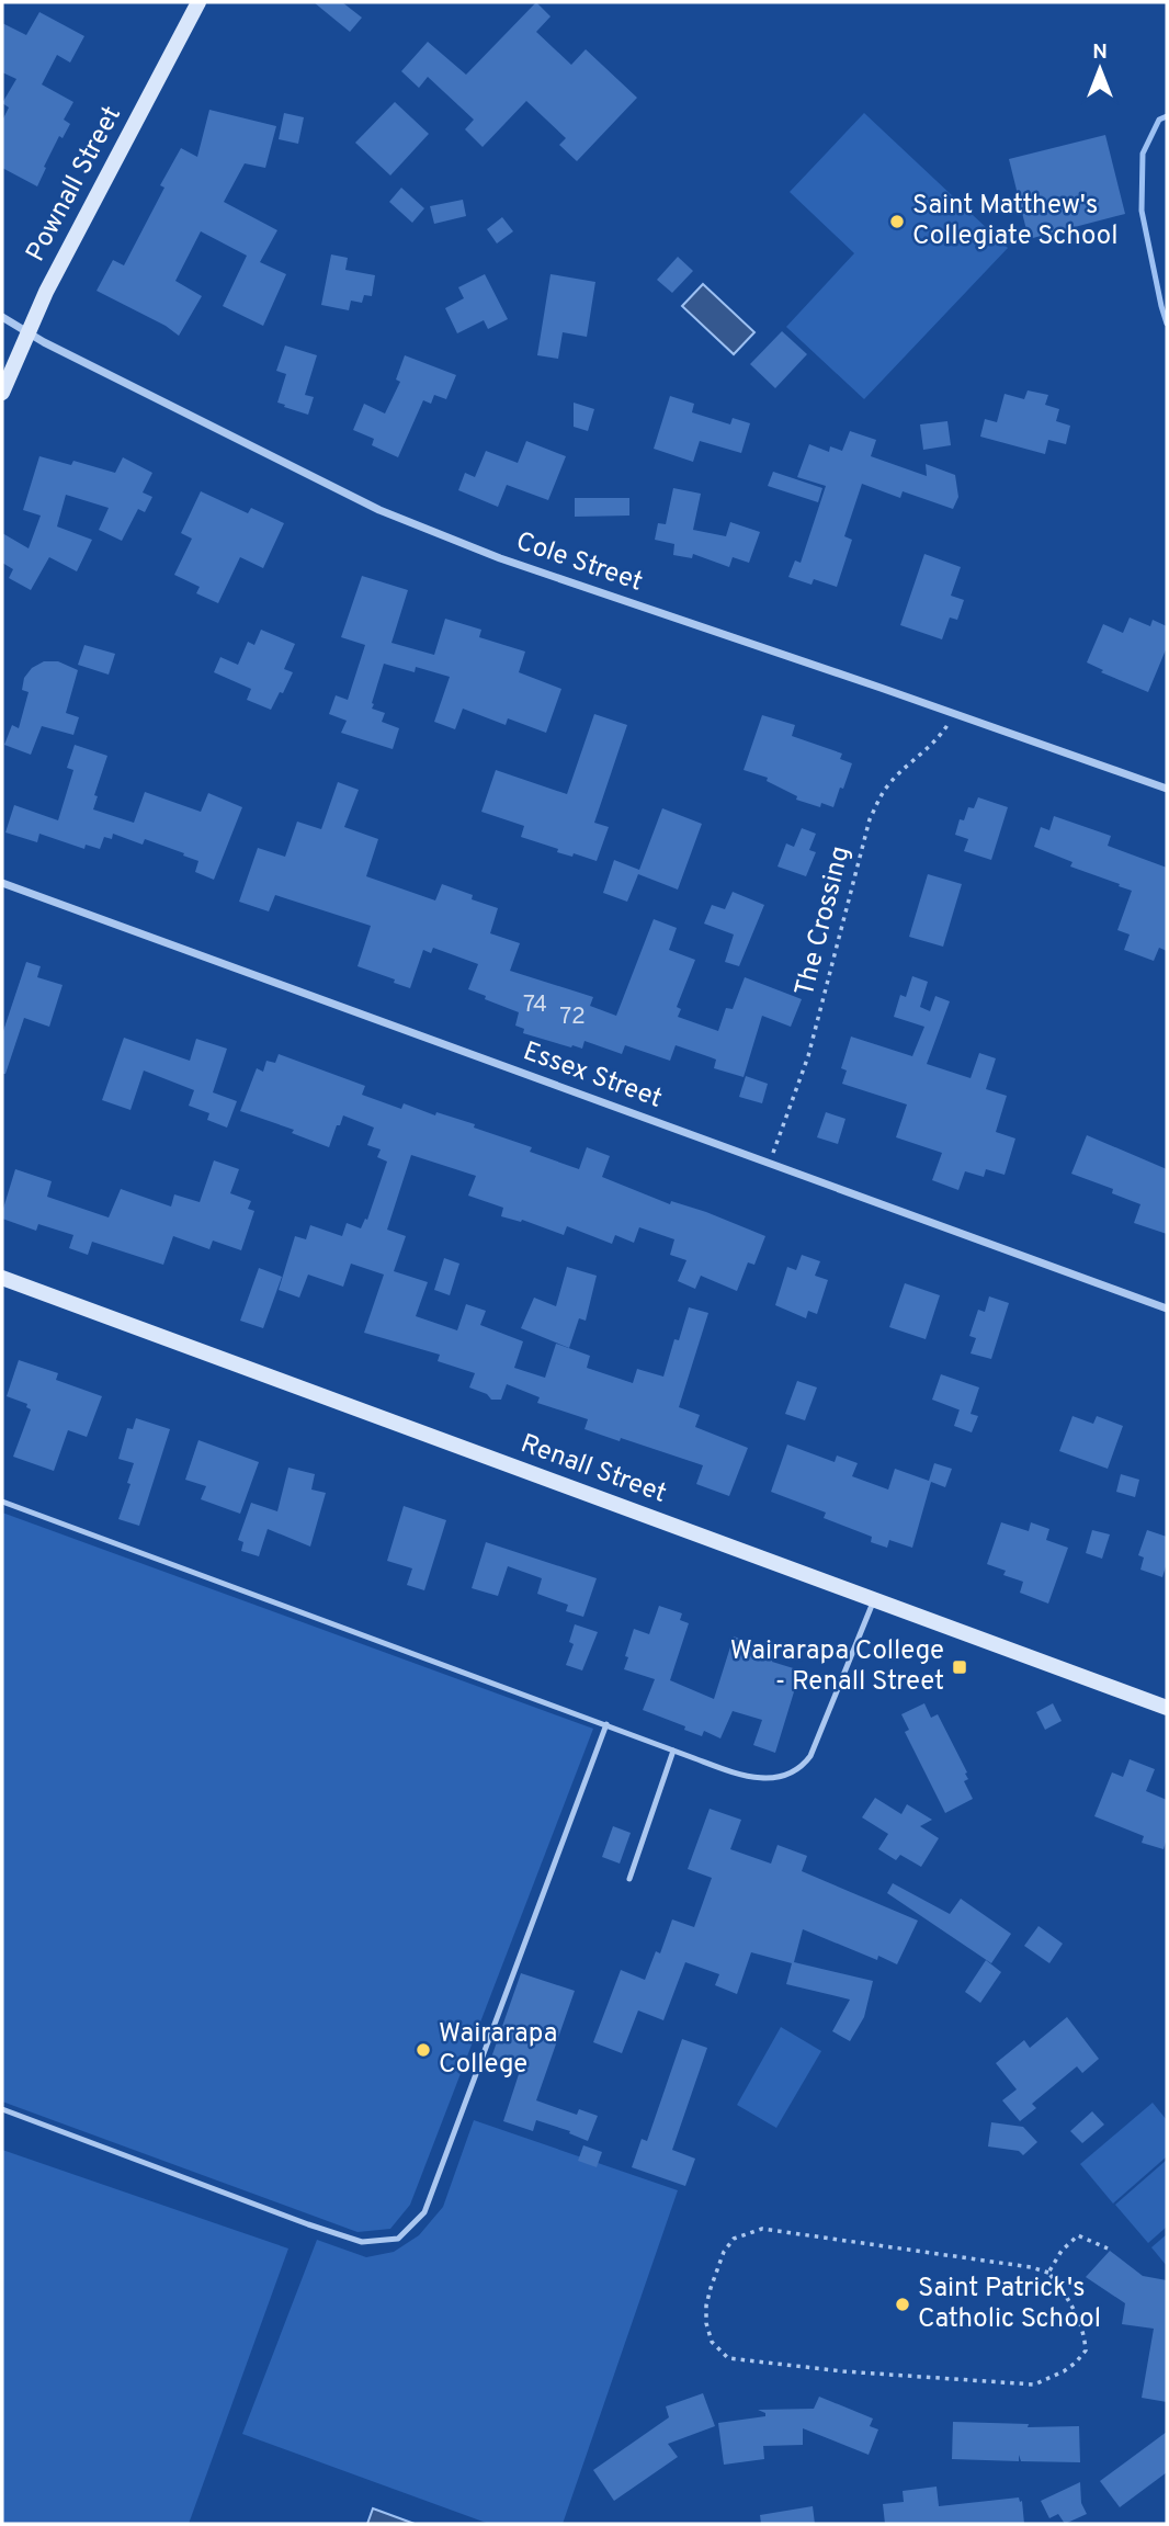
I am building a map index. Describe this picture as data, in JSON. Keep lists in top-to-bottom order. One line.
{"streets":{"street":["Pownall Street","Cole Street","Essex Street","Renall Street"],"path":["The Crossing"]},"crossings":[["Pownall Street","Cole Street"],["Cole Street","The Crossing"],["The Crossing","Essex Street"]],"places":{"other":["Saint Matthew's Collegiate School","Wairarapa College","Saint Patrick's Catholic School"],"transit":["Wairarapa College - Renall Street"]},"house_numbers":["74","72"],"north":"top"}
